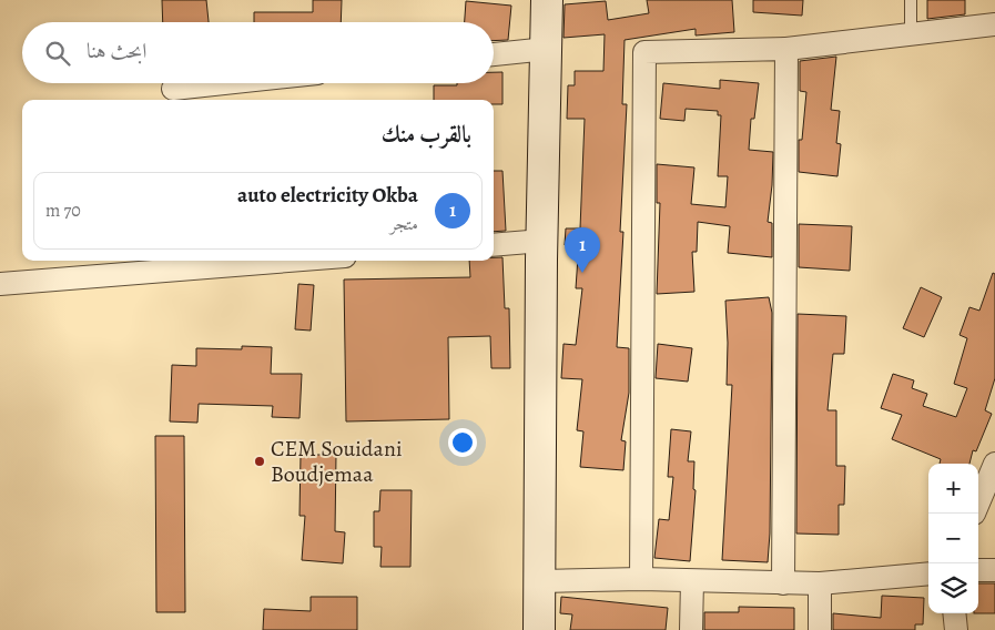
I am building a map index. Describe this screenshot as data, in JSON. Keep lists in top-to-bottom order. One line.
{"places":["CEM Souidani Boudjemaa"],"page":{"search":"ابحث هنا","heading":"بالقرب منك","list":[{"mark":"1","name":"auto electricity Okba","note":"متجر","value":"70 m"}],"pins":"1","map_buttons":["+","−"]}}
